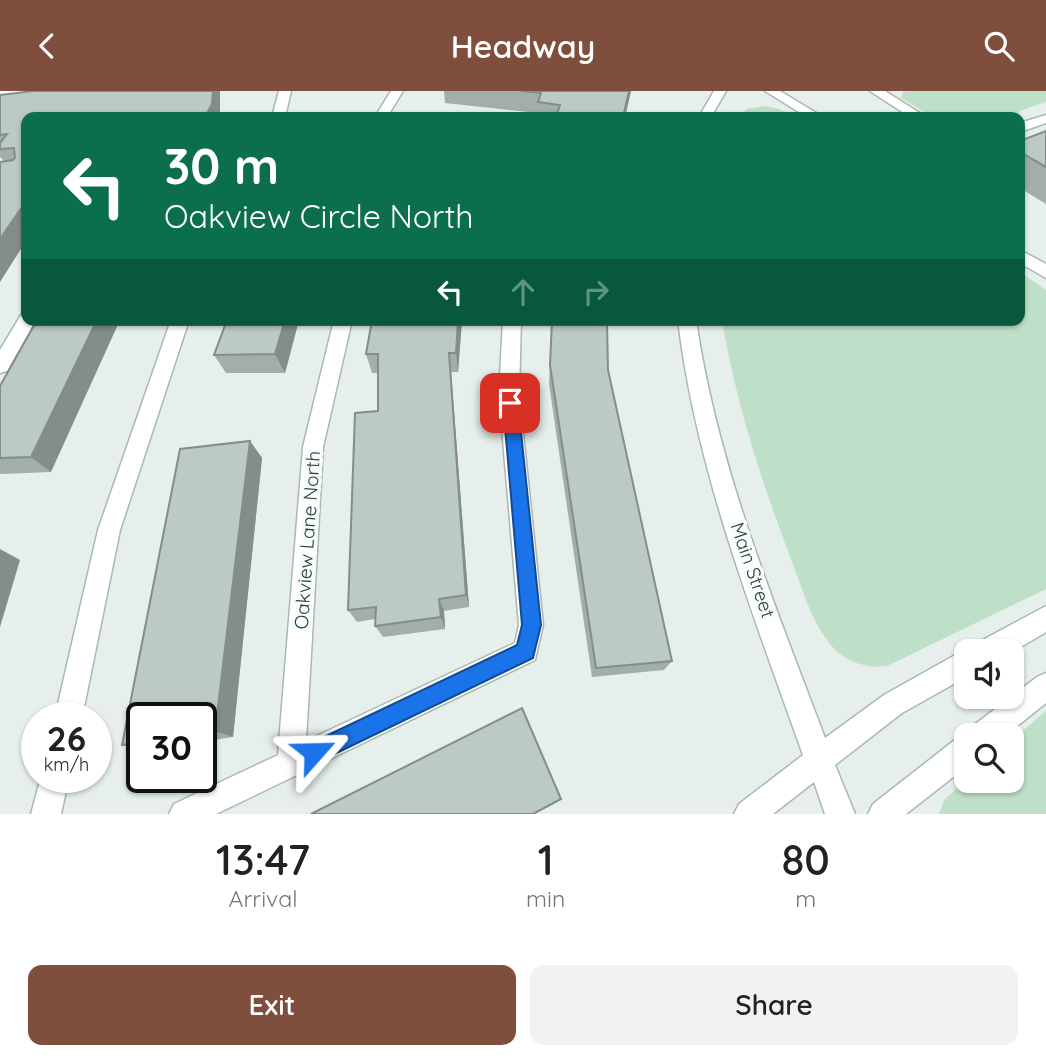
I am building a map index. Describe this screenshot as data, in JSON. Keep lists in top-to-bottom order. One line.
{"streets":{"street":["Oakview Lane North","Main Street"]},"page":{"header":"Headway","turn":["30 m","Oakview Circle North"],"speed":"26 km/h","limit":"30","eta":["13:47","Arrival","1","min","80","m"],"buttons":["Exit","Share"]}}
